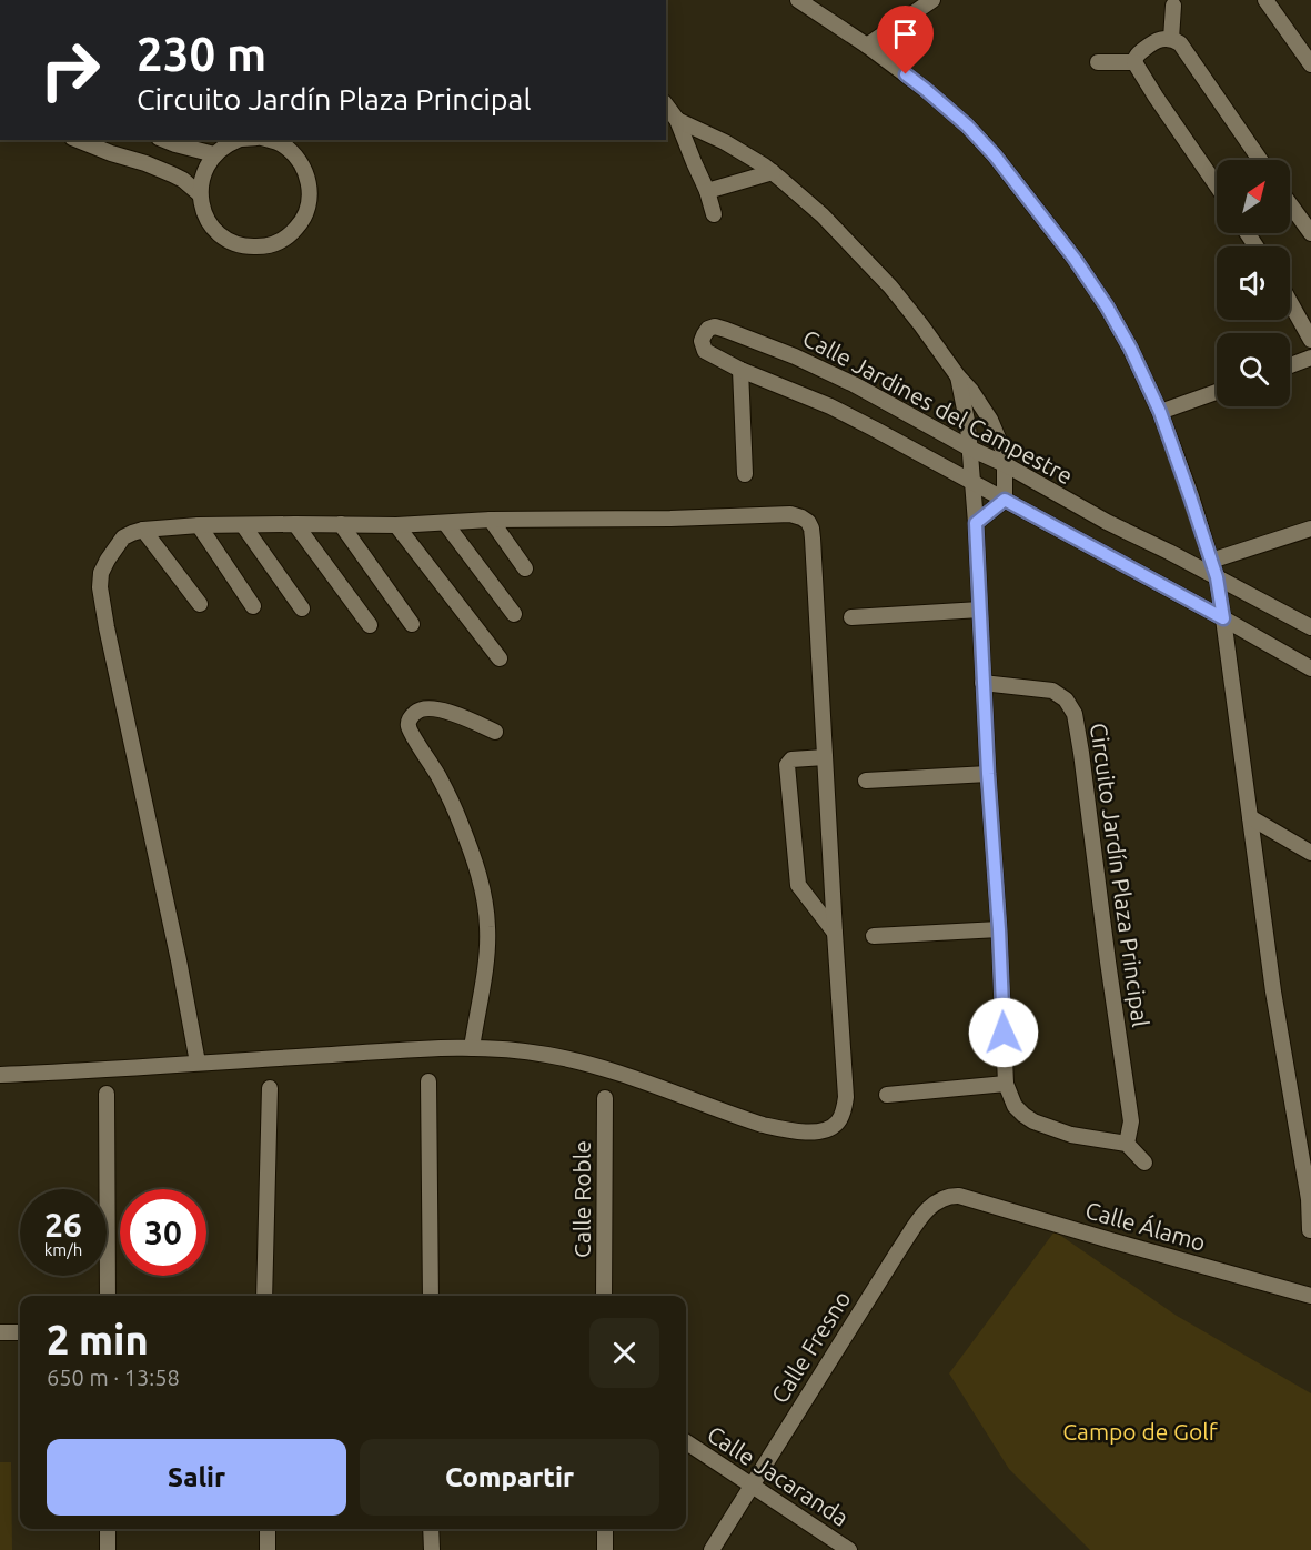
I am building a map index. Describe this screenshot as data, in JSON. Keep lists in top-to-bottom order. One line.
{"streets":{"street":["Calle Jardines del Campestre","Circuito Jardín Plaza Principal","Calle Roble","Calle Álamo","Calle Fresno","Calle Jacaranda"]},"crossings":[["Calle Álamo","Calle Fresno"],["Calle Fresno","Calle Jacaranda"]],"parks":["Campo de Golf"],"north":"top right","page":{"turn":["230 m","Circuito Jardín Plaza Principal"],"speed":"26 km/h","limit":"30","heading":["2 min","650 m · 13:58"],"buttons":["Salir","Compartir"]}}
